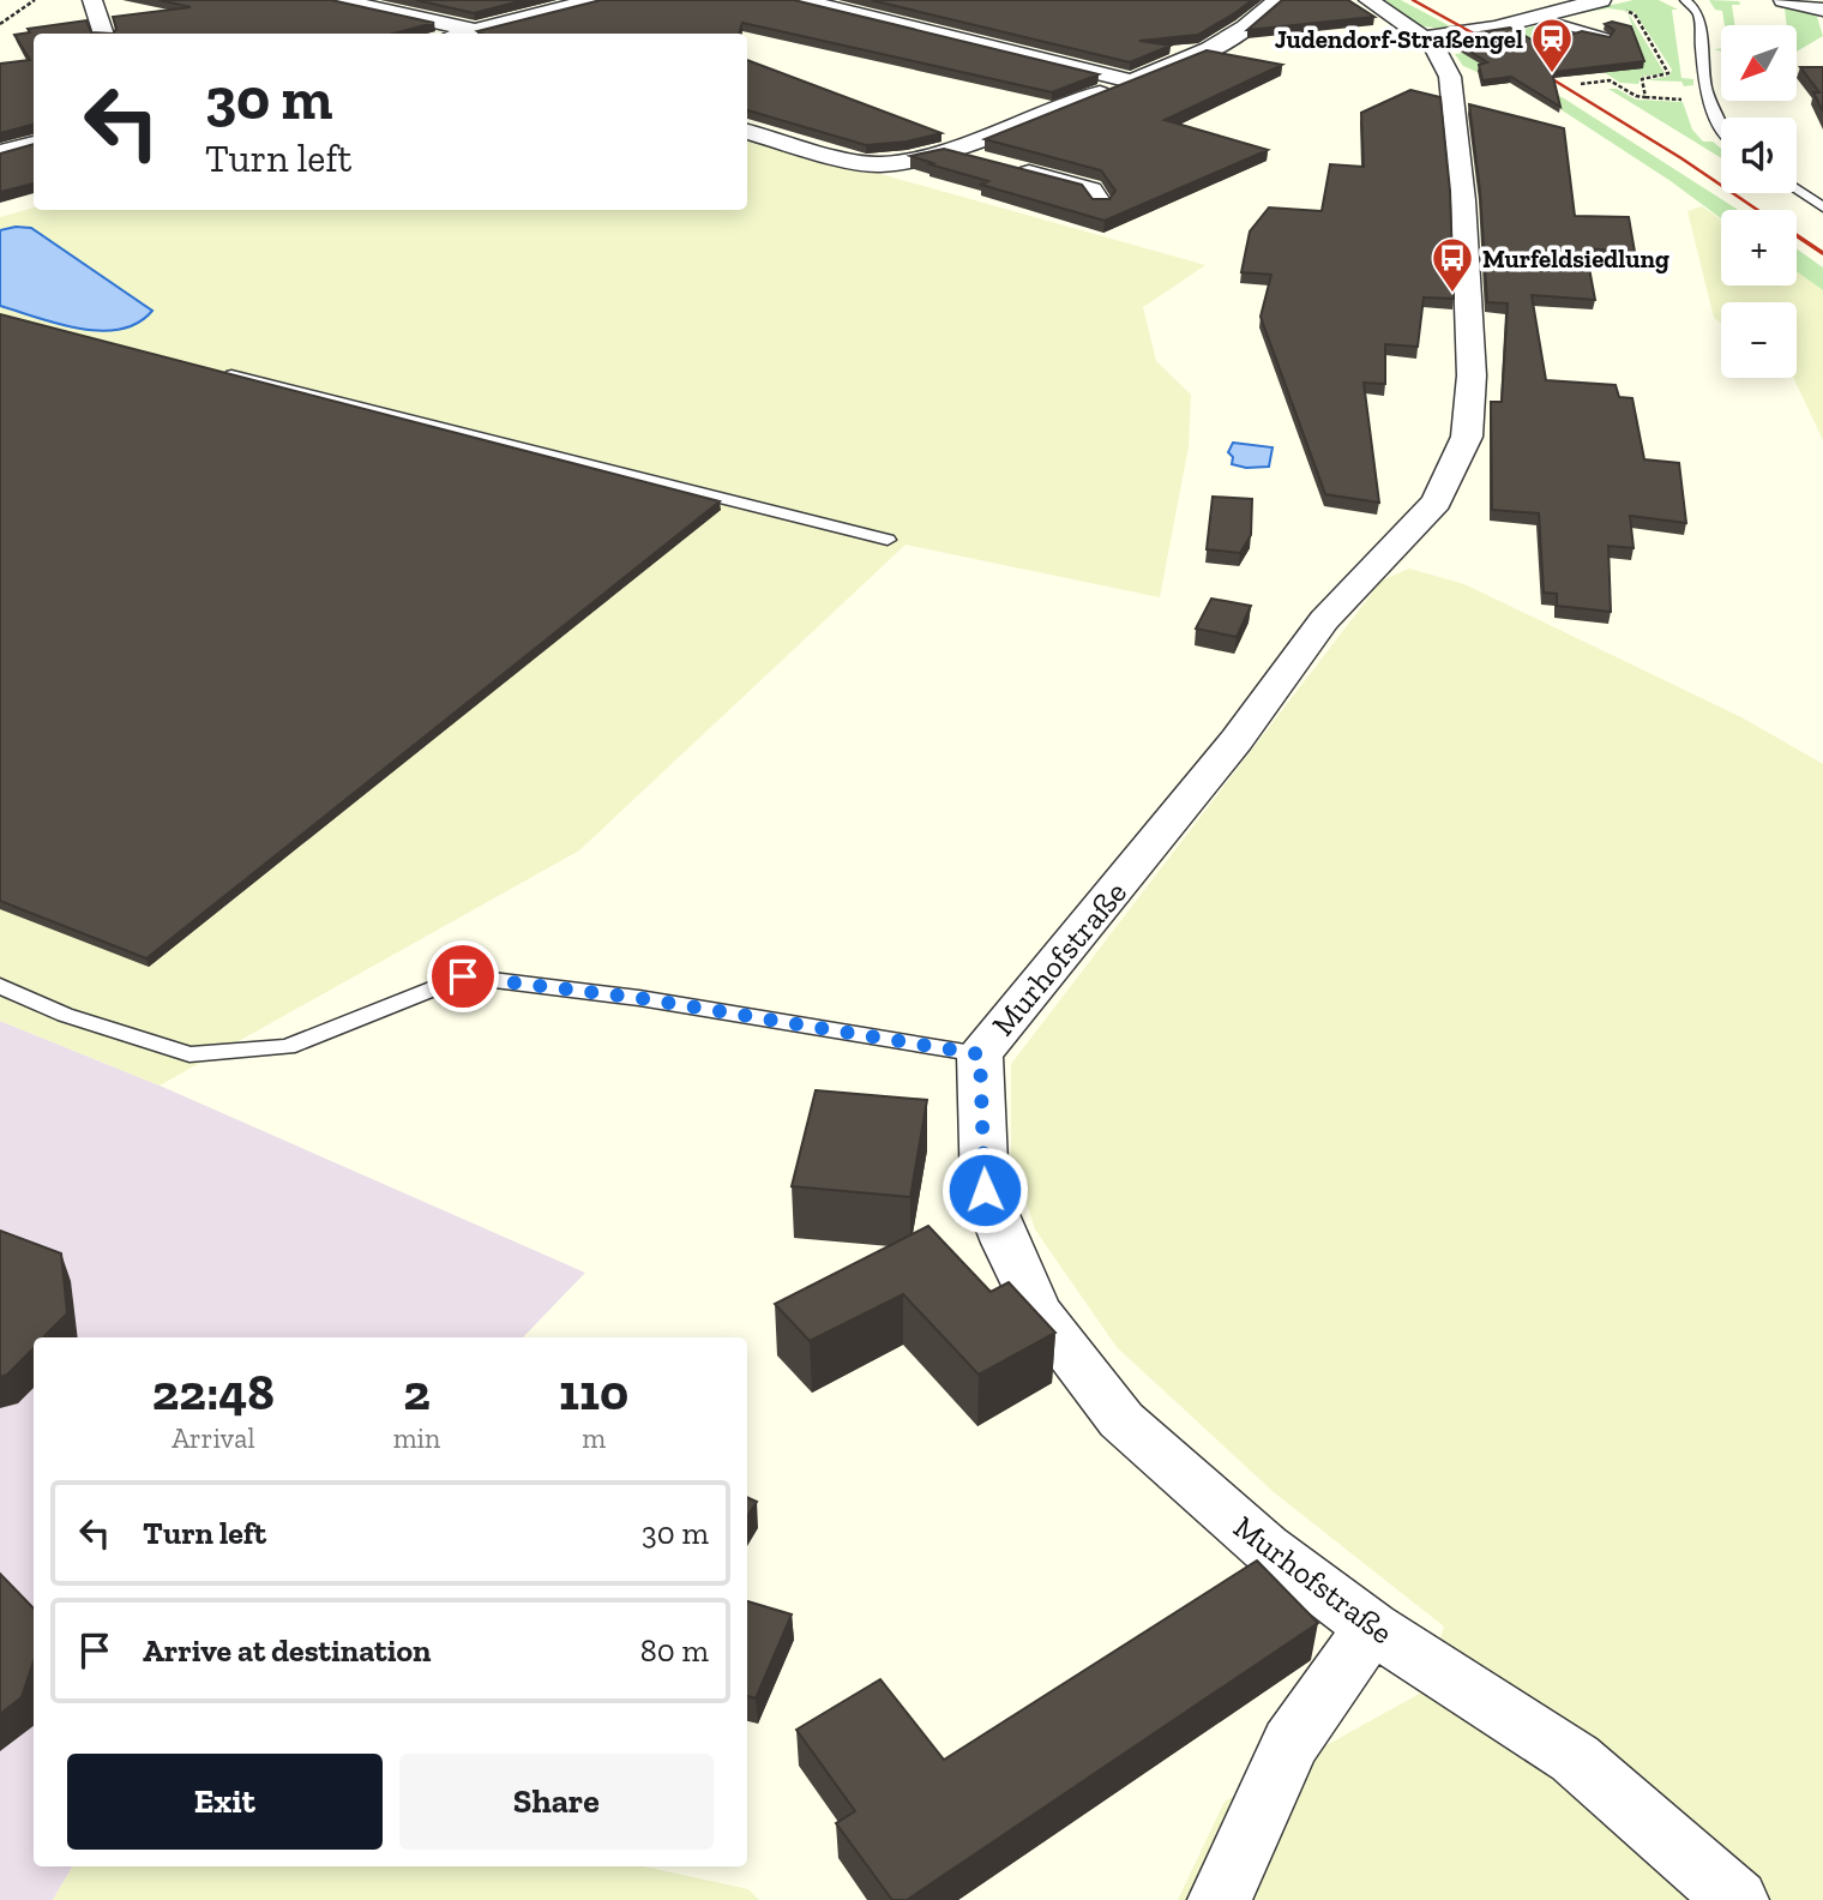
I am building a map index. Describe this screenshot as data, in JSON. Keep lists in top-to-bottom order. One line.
{"streets":{"street":["Murhofstraße"]},"places":{"station":["Judendorf-Straßengel"],"bus stop":["Murfeldsiedlung"]},"north":"bottom left","page":{"map_buttons":["+","−"],"turn":["30 m","Turn left"],"eta":["22:48","Arrival","2","min","110","m"],"list":[{"name":"Turn left","value":"30 m"},{"name":"Arrive at destination","value":"80 m"}],"buttons":["Exit","Share"]}}
